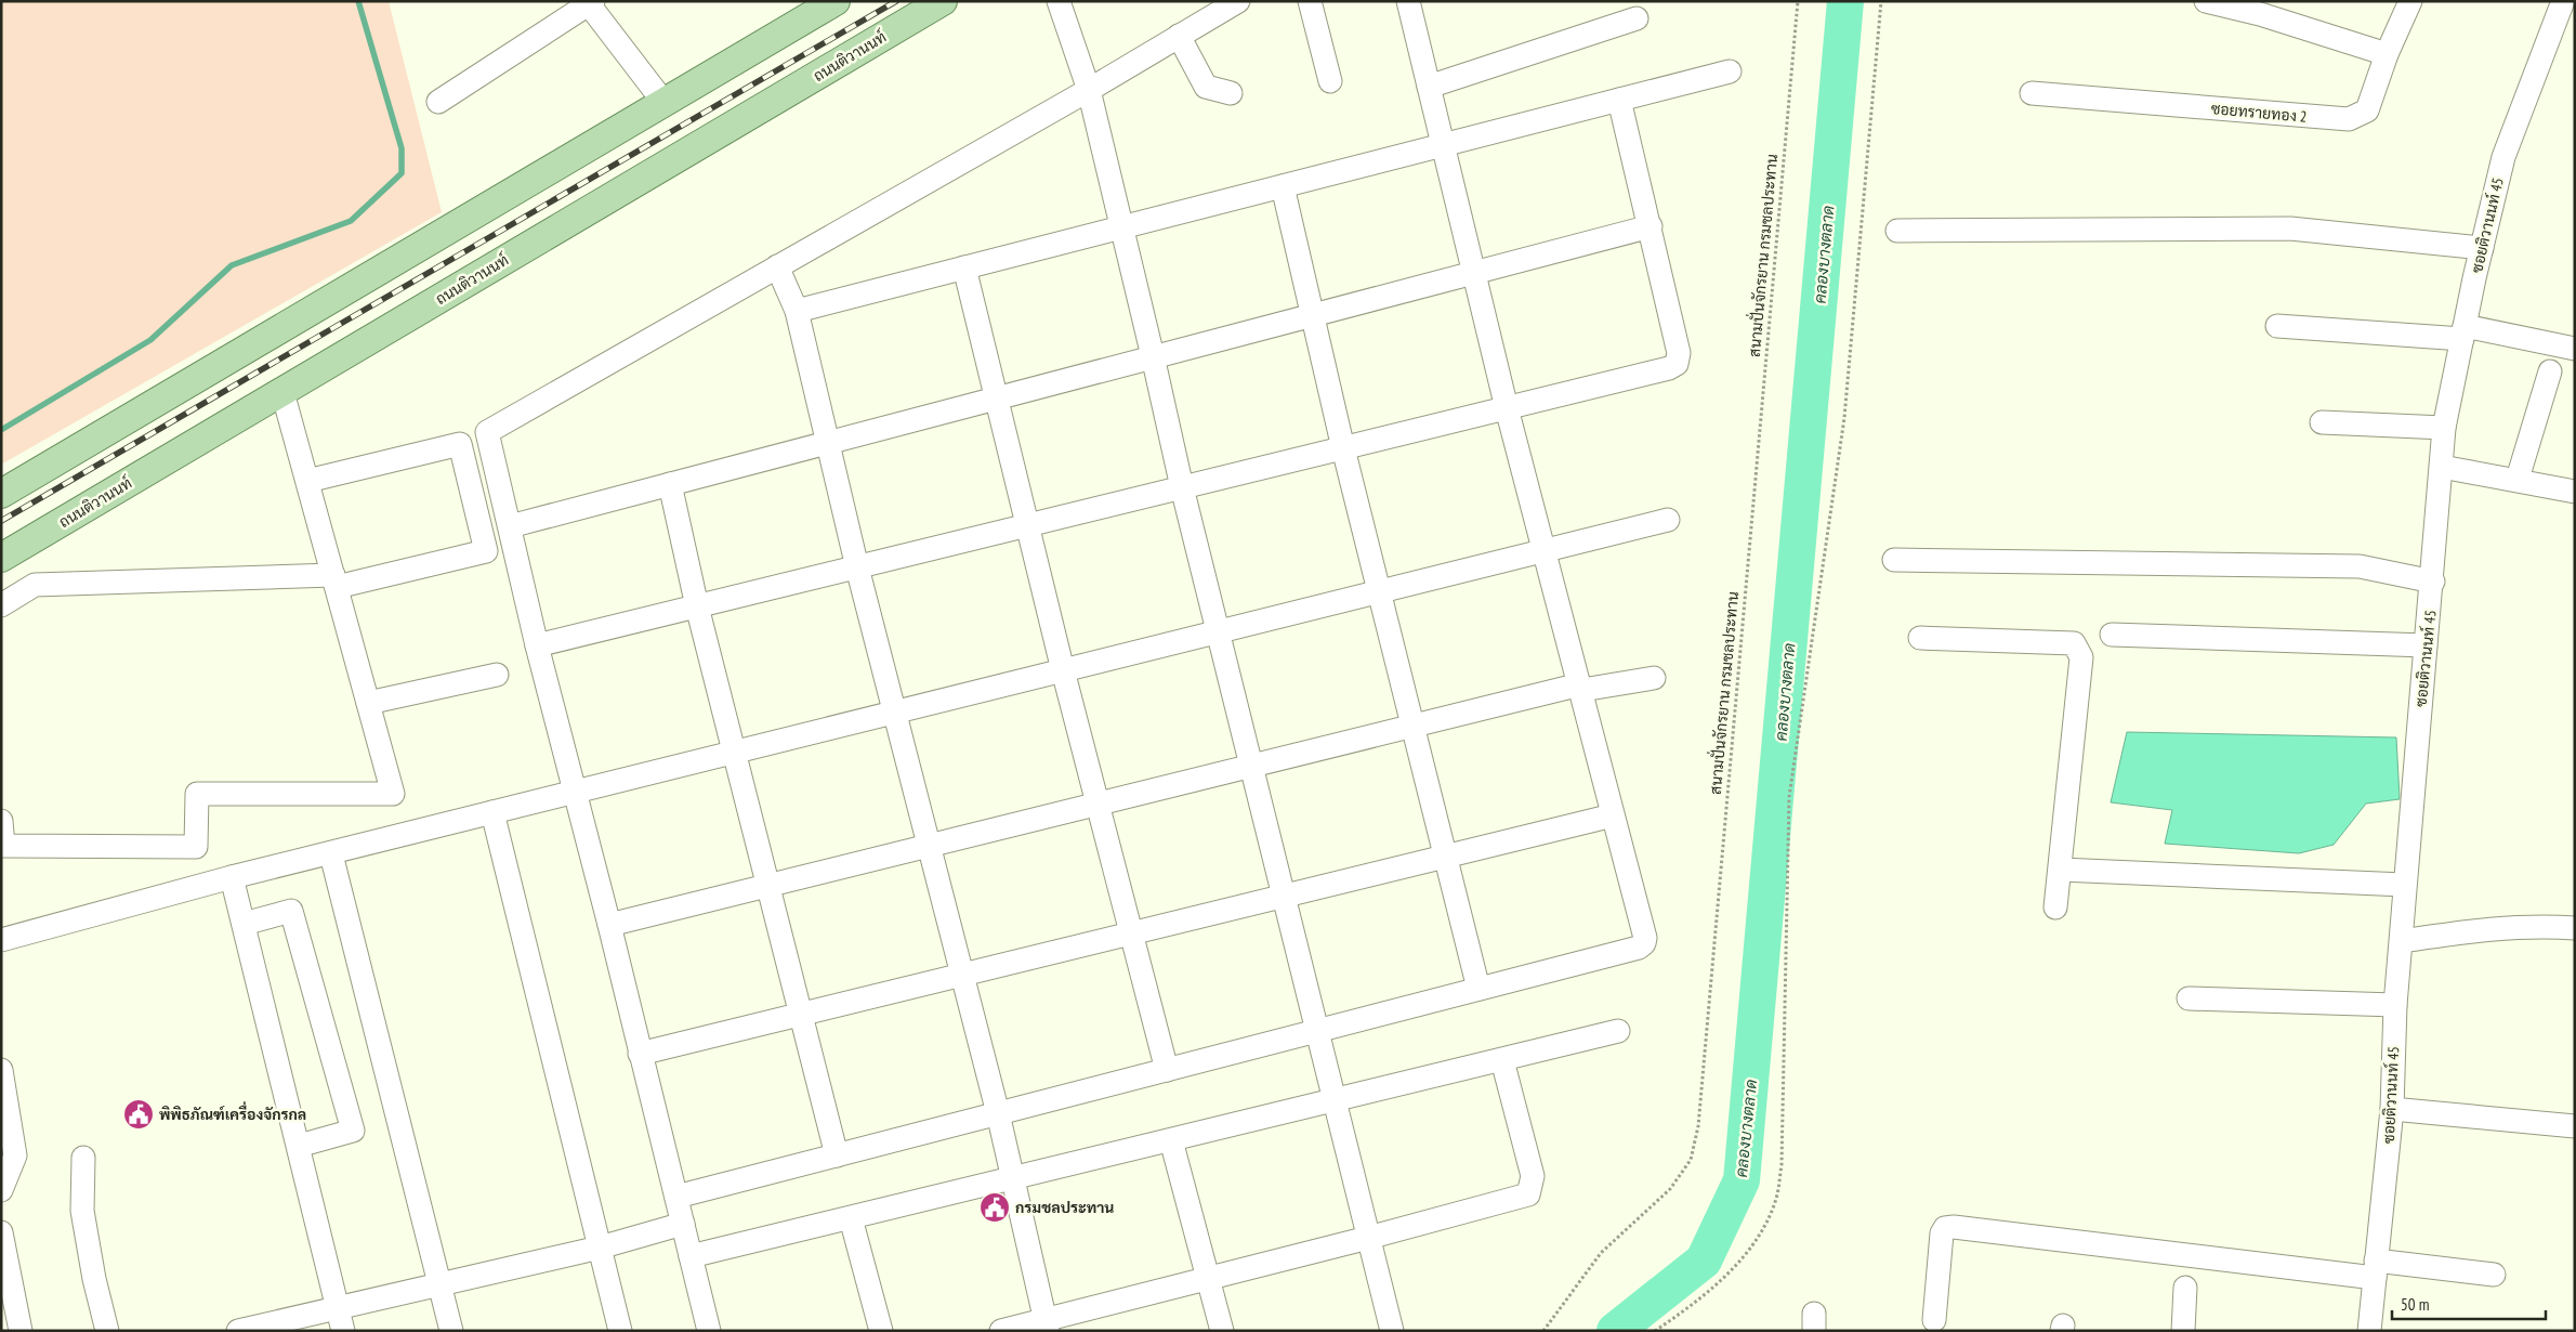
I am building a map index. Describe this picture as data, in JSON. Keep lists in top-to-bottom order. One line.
{"streets":{"main road":["ถนนติวานนท์"],"street":["ซอยทรายทอง 2","ซอยติวานนท์ 45"],"path":["สนามปั่นจักรยาน กรมชลประทาน"]},"water":["คลองบางตลาด"],"places":{"public building":["พิพิธภัณฑ์เครื่องจักรกล","กรมชลประทาน"]},"scale_bar":"50 m"}
